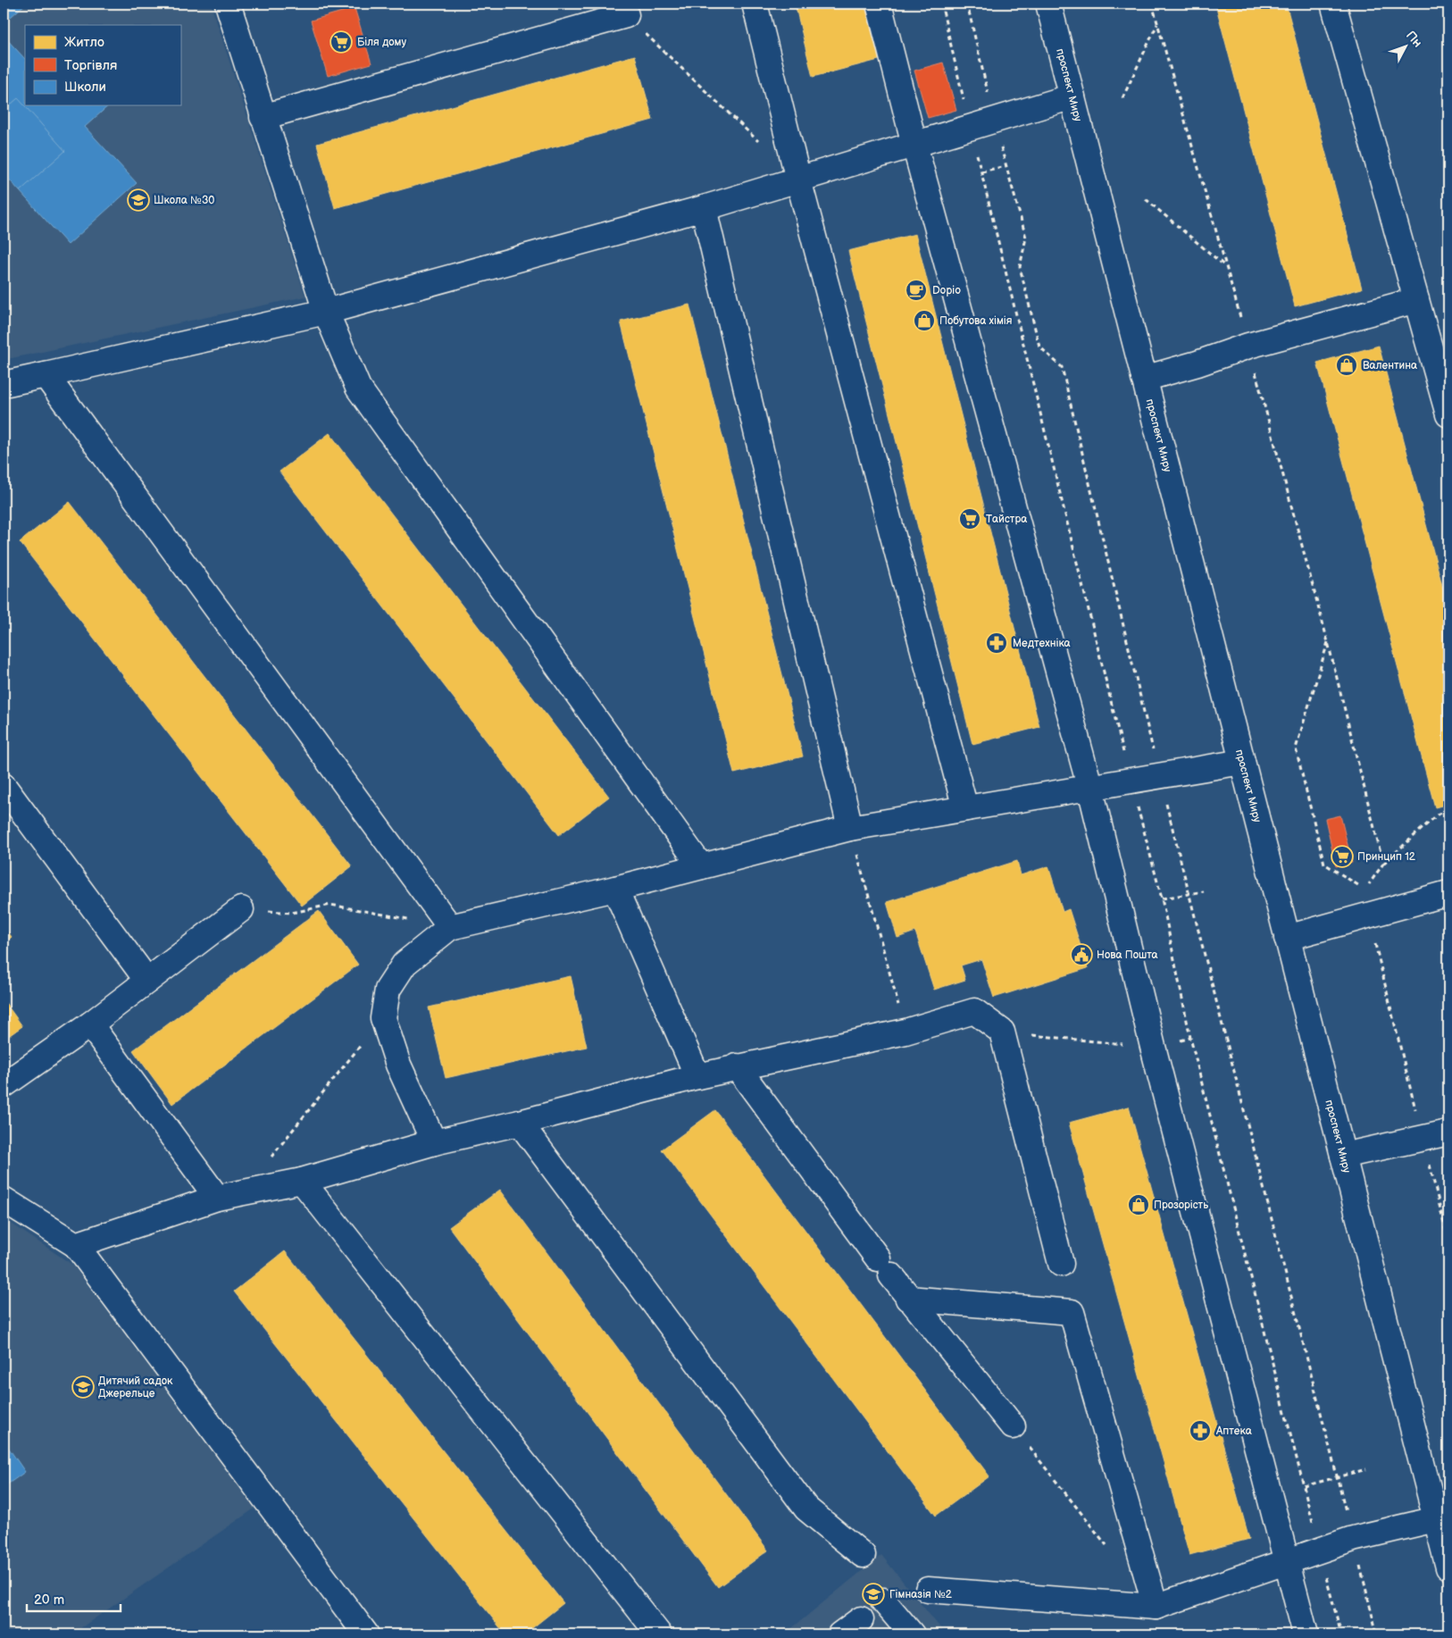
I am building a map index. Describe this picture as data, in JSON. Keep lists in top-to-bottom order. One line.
{"streets":{"main road":["проспект Миру"]},"places":{"supermarket":["Біля дому","Тайстра","Принцип 12"],"school or university":["Школа №30","Дитячий садок Джерельце","Гімназія №2"],"cafe":["Dopio"],"shop":["Побутова хімія","Валентина","Прозорість"],"pharmacy":["Медтехніка","Аптека"],"public building":["Нова Пошта"]},"legend":["Житло","Торгівля","Школи"],"scale_bar":"20 m","north":"top right"}
